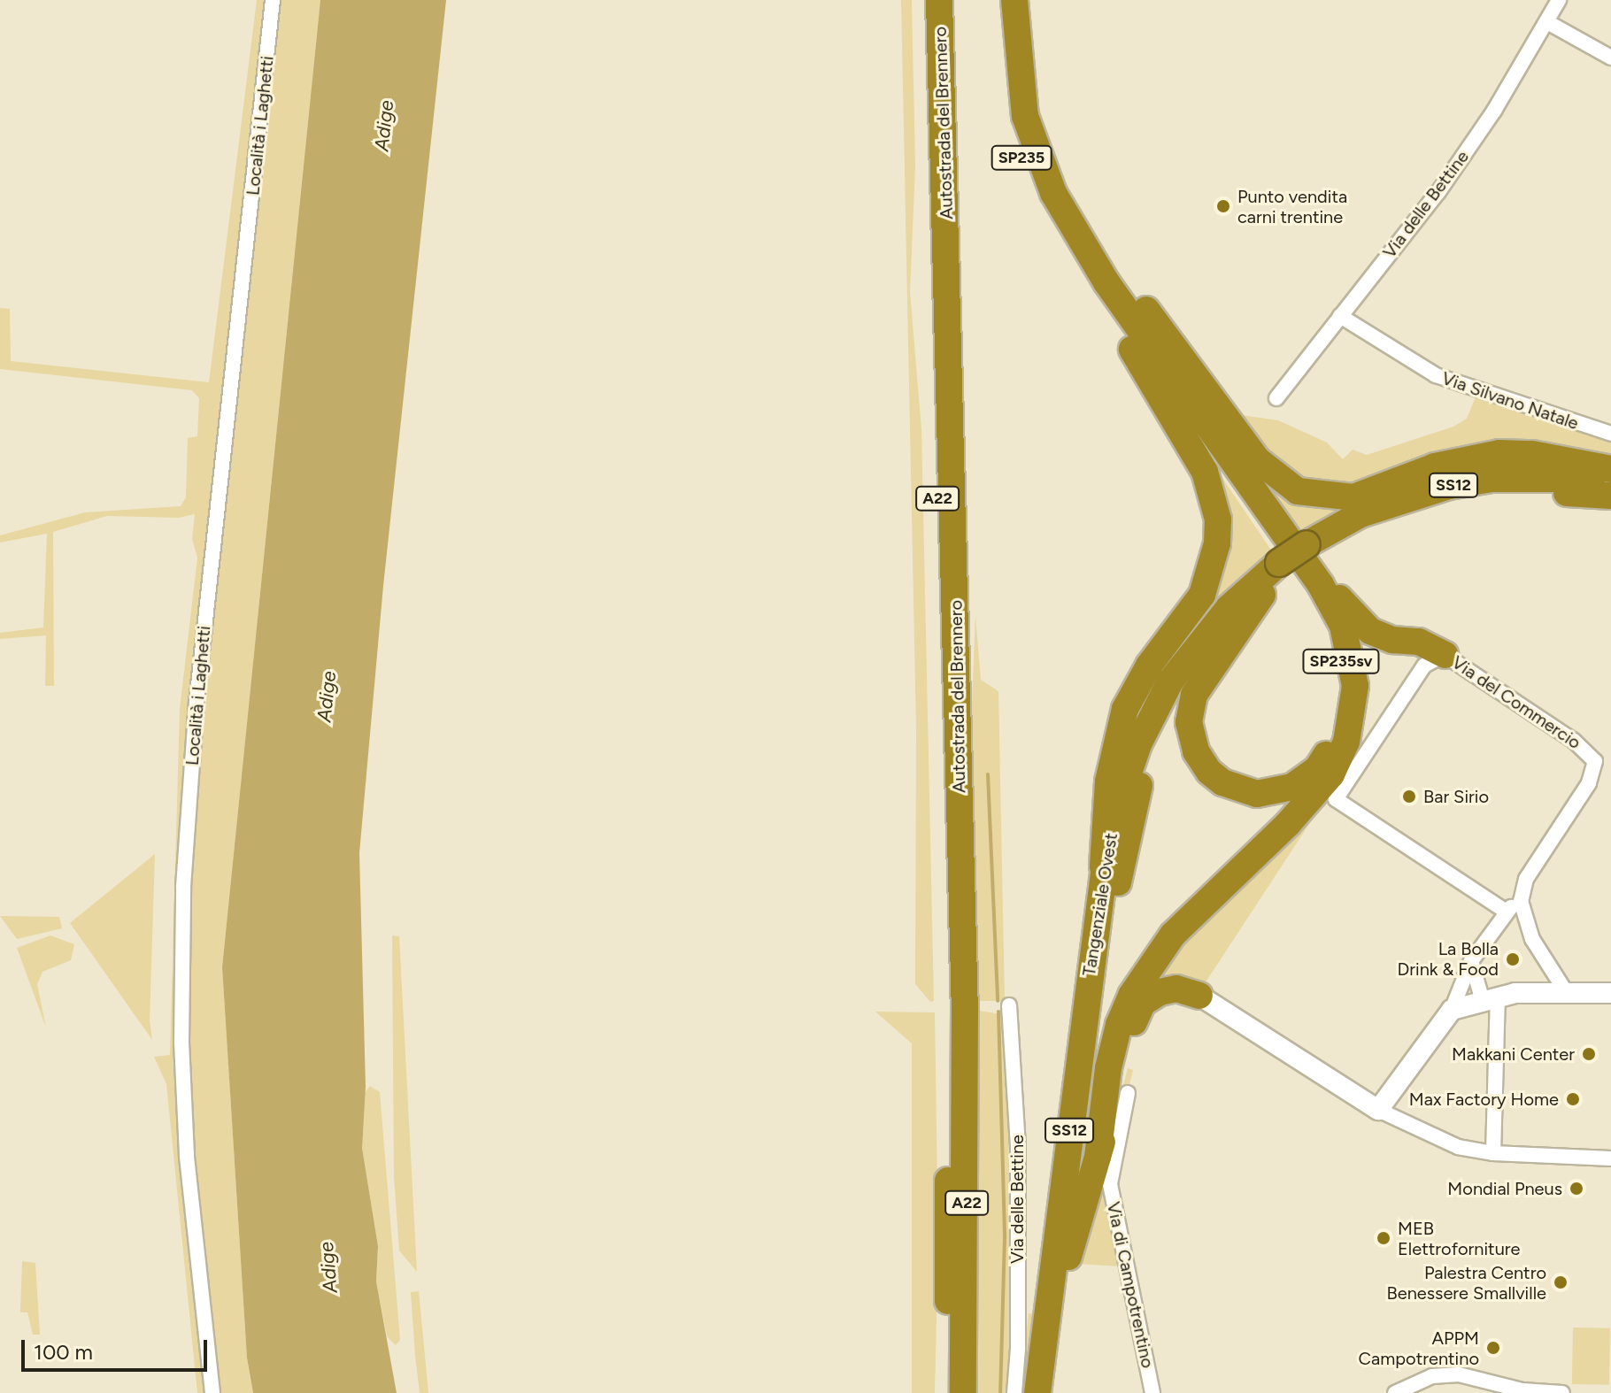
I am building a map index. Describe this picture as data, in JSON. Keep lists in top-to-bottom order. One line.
{"streets":{"highway":["Autostrada del Brennero","SP235","SS12","A22","SP235sv","Tangenziale Ovest"],"street":["Località i Laghetti","Via delle Bettine","Via Silvano Natale","Via del Commercio","Via di Campotrentino"]},"crossings":[["SP235","SP235sv"],["Via delle Bettine","Via Silvano Natale"],["SP235sv","Tangenziale Ovest"]],"water":["Adige"],"places":["Punto vendita carni trentine","Bar Sirio","La Bolla Drink & Food","Makkani Center","Max Factory Home","Mondial Pneus","MEB Elettroforniture","Palestra Centro Benessere Smallville","APPM Campotrentino"],"scale_bar":"100 m"}
